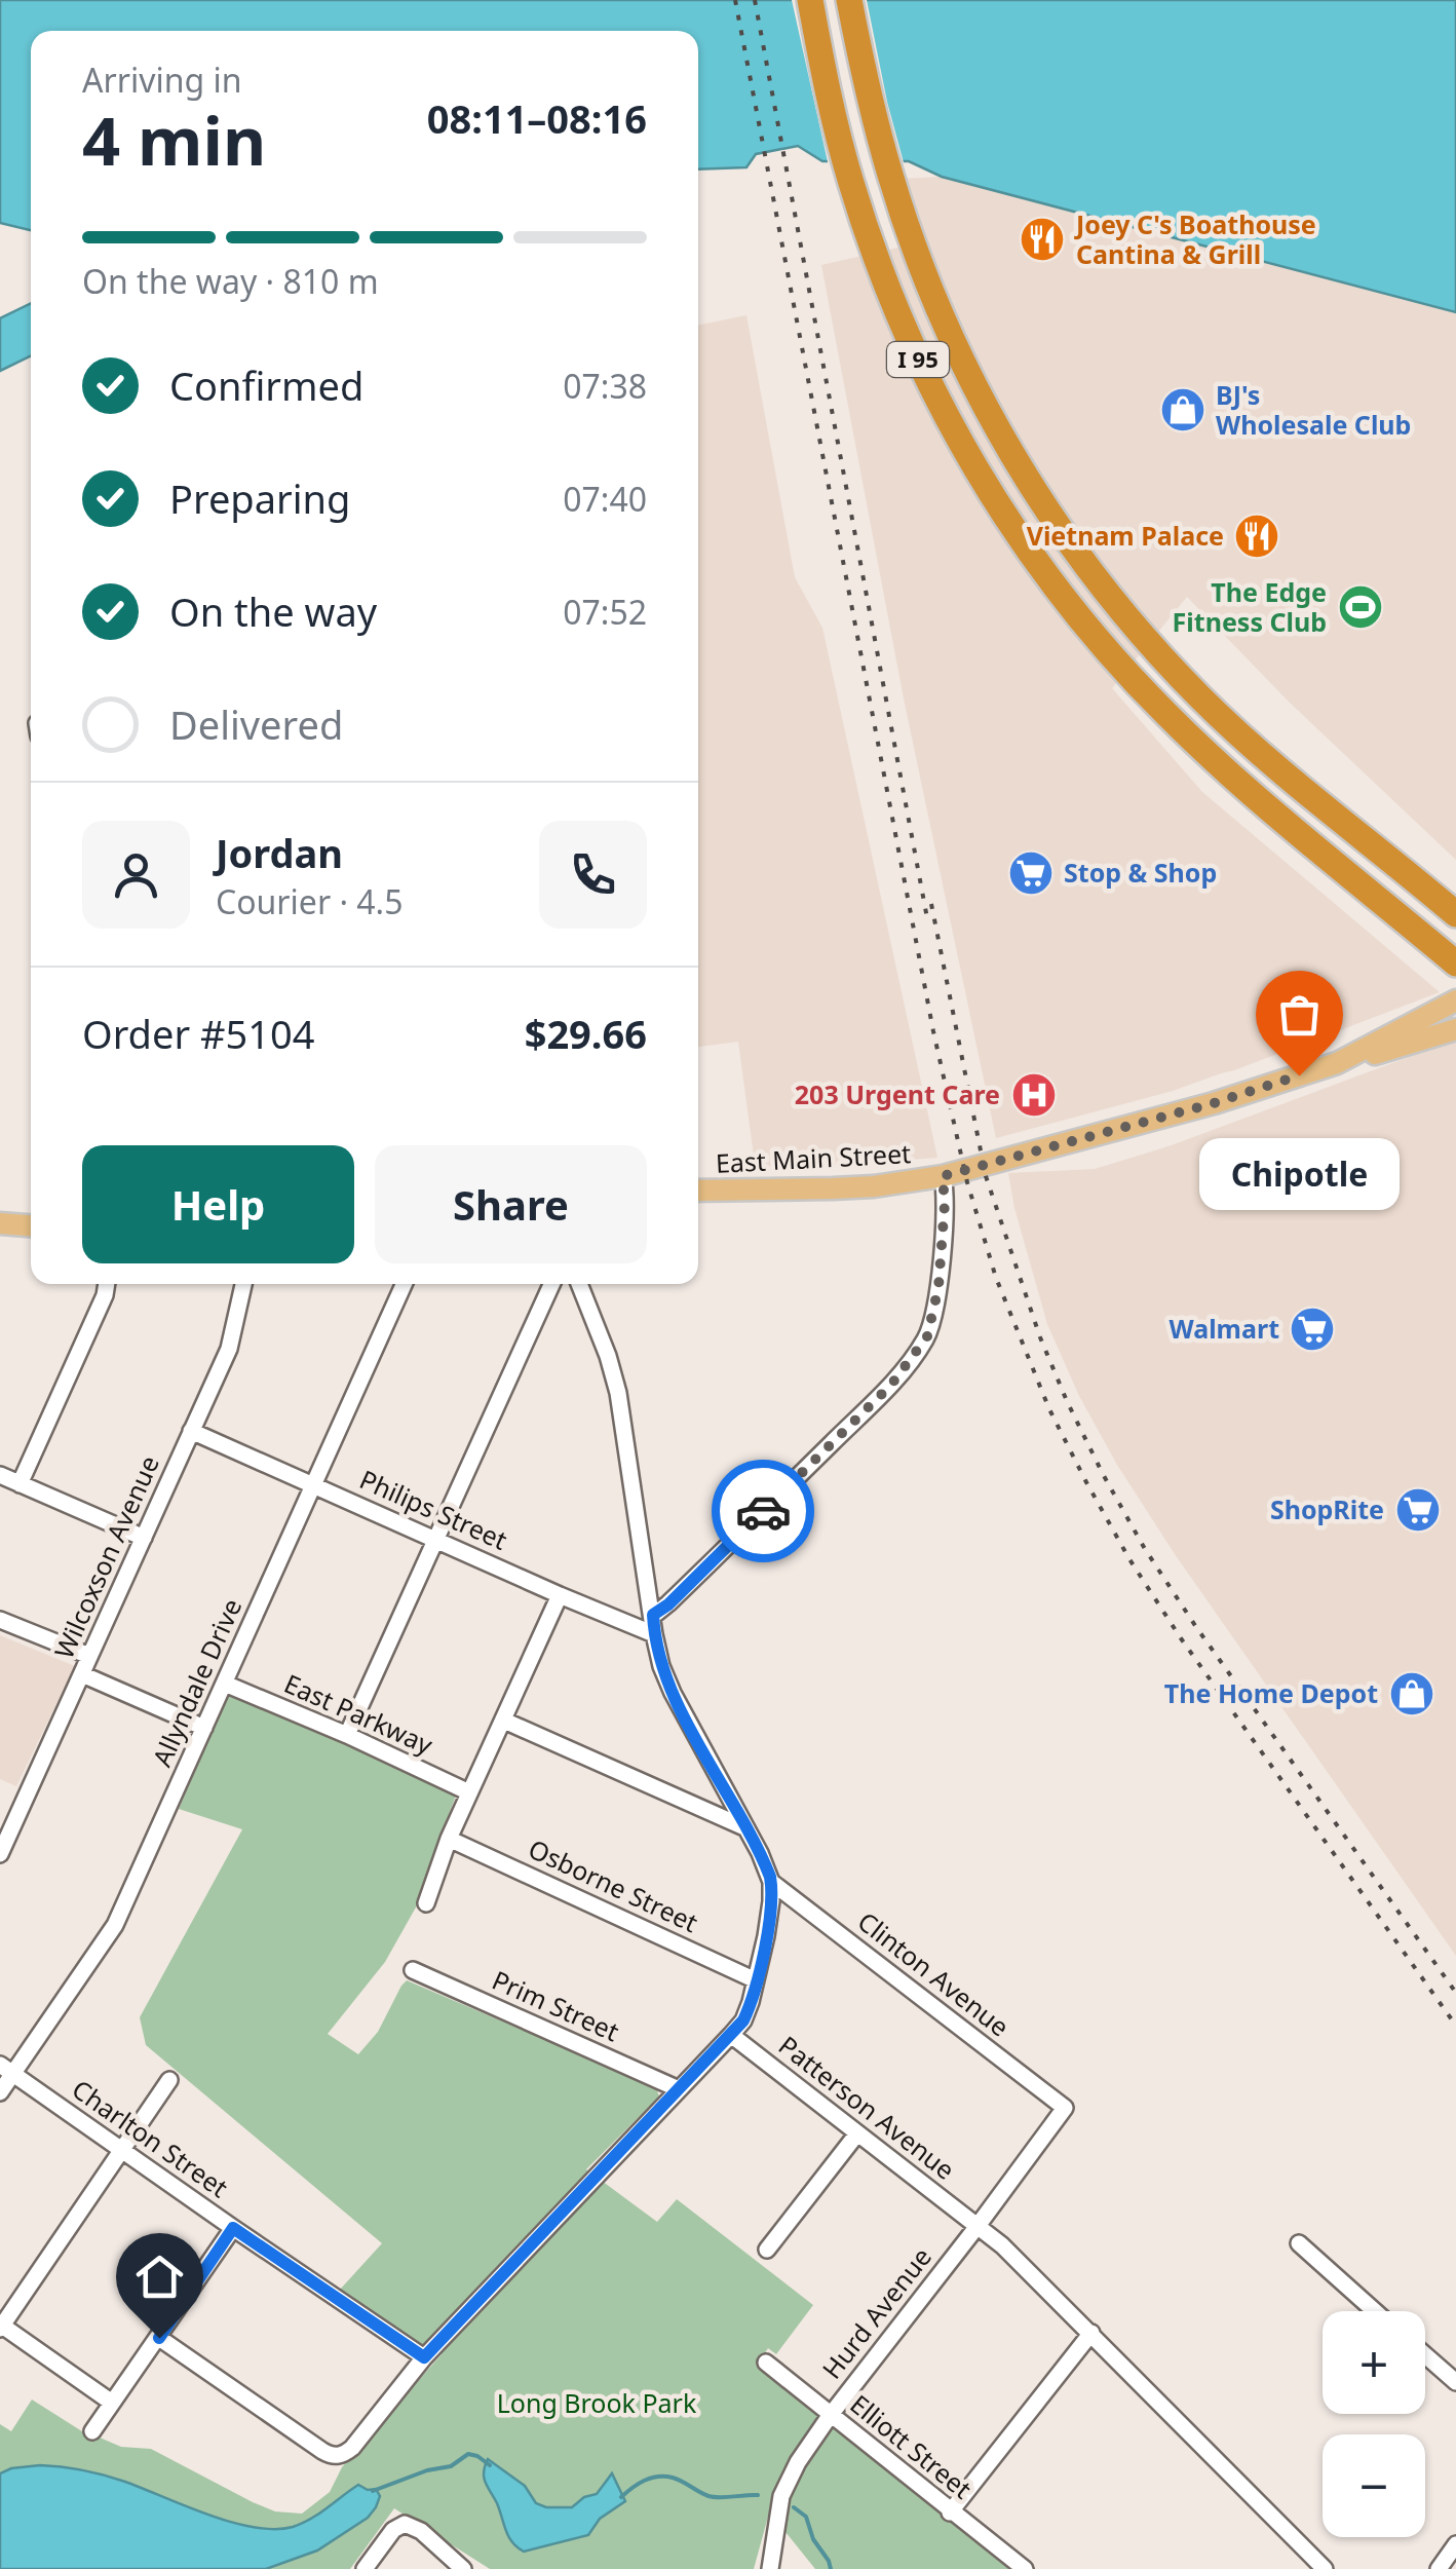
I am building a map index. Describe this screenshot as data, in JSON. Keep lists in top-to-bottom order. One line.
{"streets":{"highway":["I 95"],"main road":["East Main Street"],"street":["Philips Street","Wilcoxson Avenue","Allyndale Drive","East Parkway","Osborne Street","Clinton Avenue","Prim Street","Patterson Avenue","Charlton Street","Hurd Avenue","Elliott Street"]},"crossings":[["Philips Street","Wilcoxson Avenue"],["Philips Street","Allyndale Drive"],["Allyndale Drive","East Parkway"],["Allyndale Drive","Charlton Street"],["Clinton Avenue","Hurd Avenue"],["Patterson Avenue","Hurd Avenue"],["Hurd Avenue","Elliott Street"]],"parks":["Long Brook Park"],"places":{"restaurant":["Joey C's Boathouse Cantina & Grill","Vietnam Palace"],"shop":["BJ's Wholesale Club","The Home Depot"],"sports":["The Edge Fitness Club"],"supermarket":["Stop & Shop","Walmart","ShopRite"],"other":["Chipotle"],"hospital":["203 Urgent Care"]},"page":{"heading":["4 min","Arriving in","08:11–08:16"],"panel":["Jordan","Courier · 4.5","Order #5104","$29.66"],"bar":"On the way · 810 m","list":[["Confirmed","07:38"],["Preparing","07:40"],["On the way","07:52"],"Delivered"],"buttons":["Help","Share"],"bubble":"Chipotle","map_buttons":["+","−"]}}
